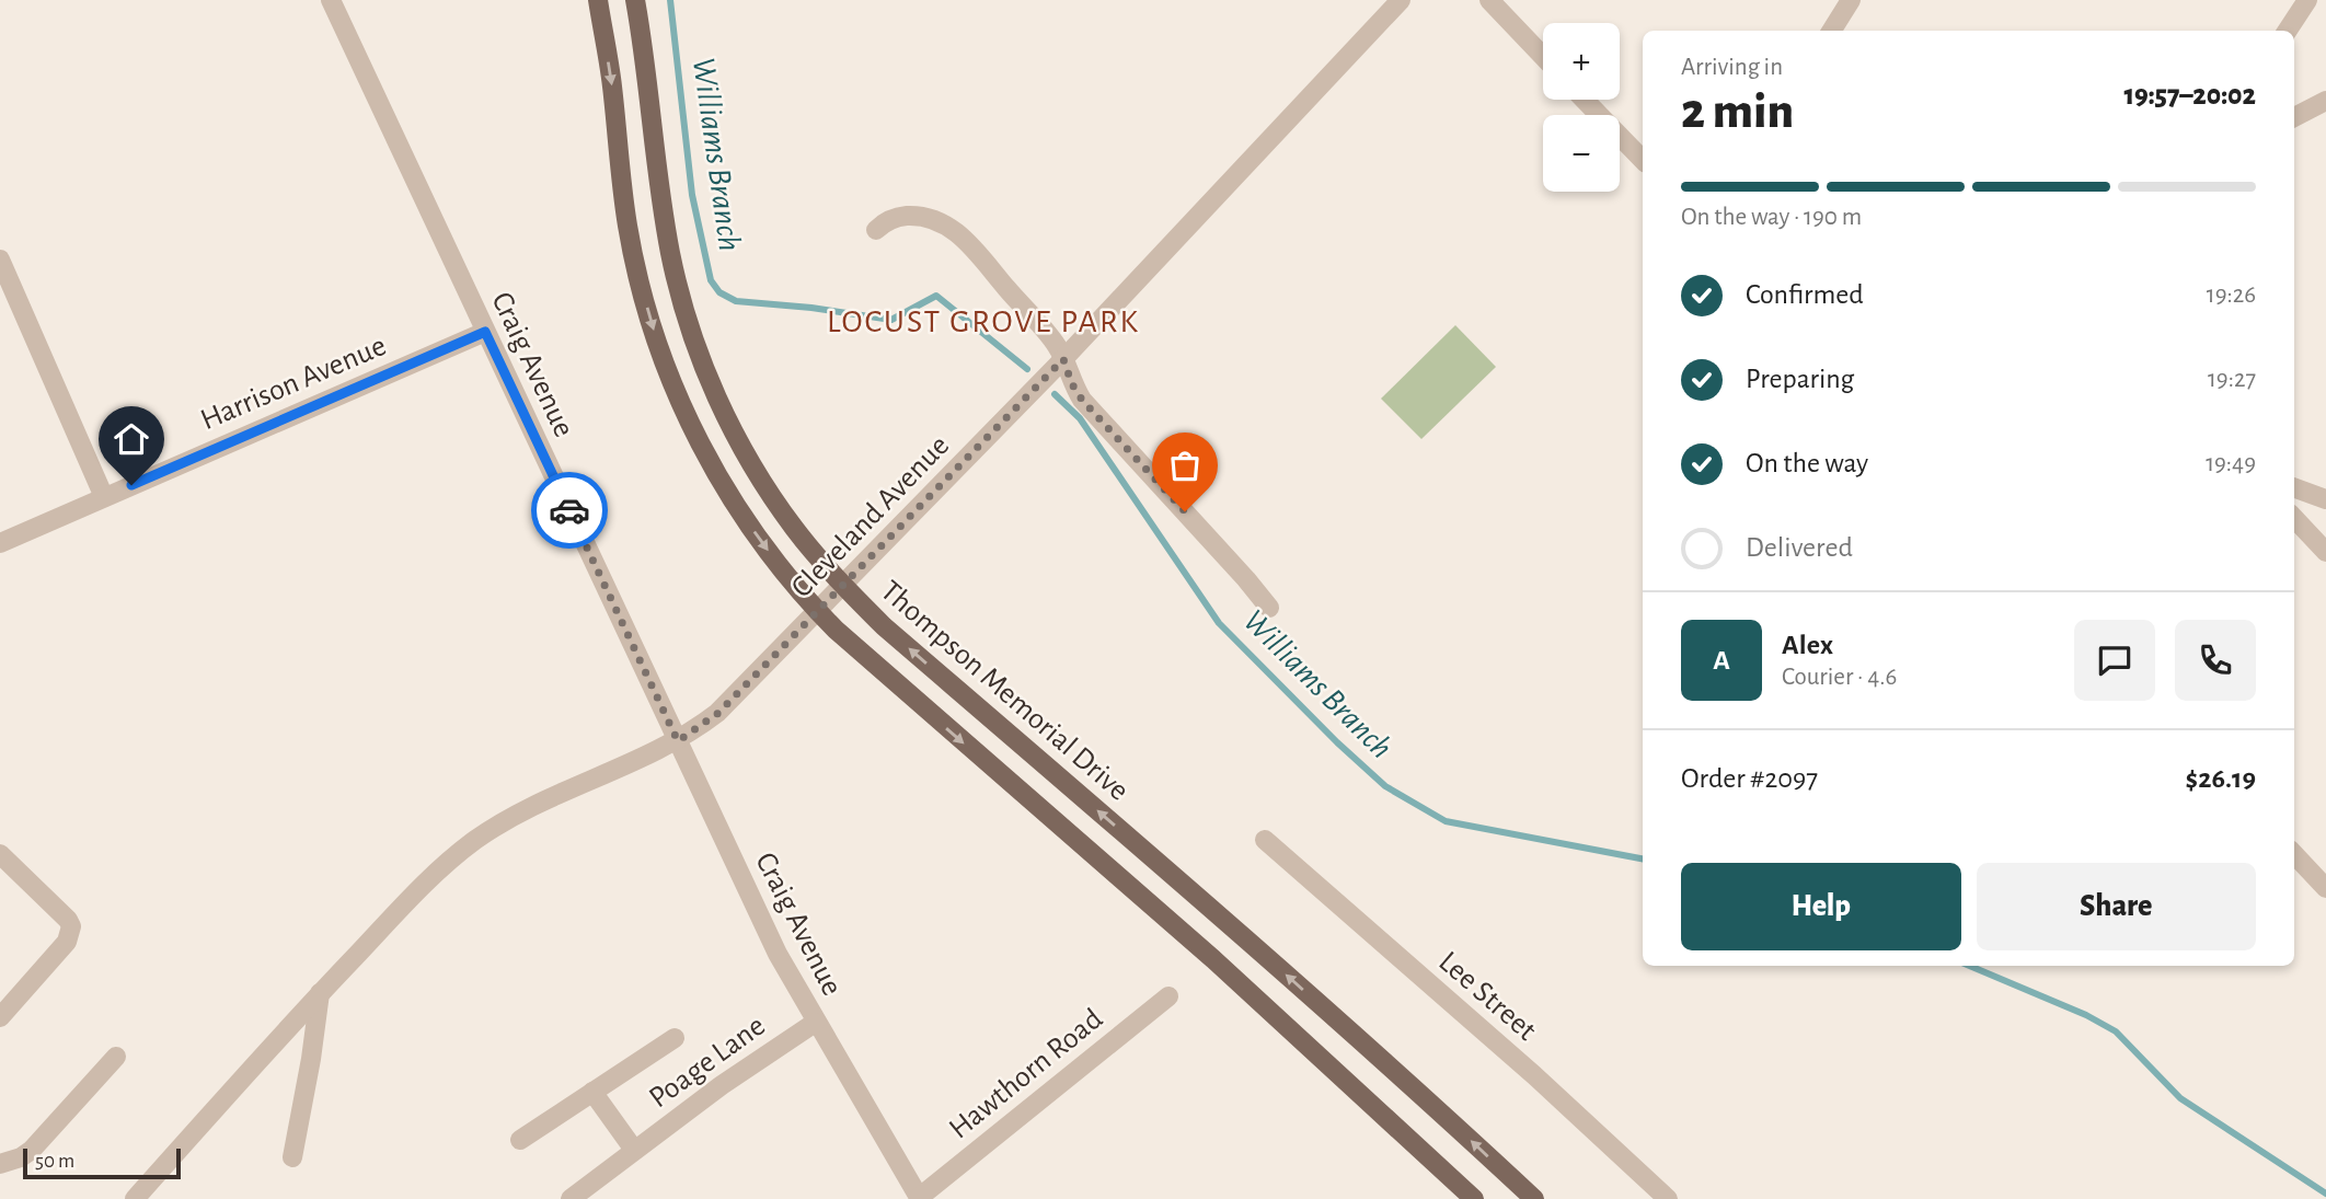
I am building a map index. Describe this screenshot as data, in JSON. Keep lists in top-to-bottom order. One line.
{"streets":{"main road":["Thompson Memorial Drive"],"street":["Craig Avenue","Harrison Avenue","Cleveland Avenue","Lee Street","Poage Lane","Hawthorn Road"]},"crossings":[["Craig Avenue","Harrison Avenue"],["Craig Avenue","Cleveland Avenue"],["Craig Avenue","Poage Lane"],["Craig Avenue","Hawthorn Road"],["Cleveland Avenue","Thompson Memorial Drive"]],"districts":["LOCUST GROVE PARK"],"water":["Williams Branch"],"scale_bar":"50 m","page":{"map_buttons":["+","−"],"heading":["2 min","Arriving in","19:57–20:02"],"panel":["Alex","Courier · 4.6","Order #2097","$26.19"],"bar":"On the way · 190 m","list":[["Confirmed","19:26"],["Preparing","19:27"],["On the way","19:49"],"Delivered"],"round":"A","buttons":["Help","Share"],"scale":"50 m"}}
